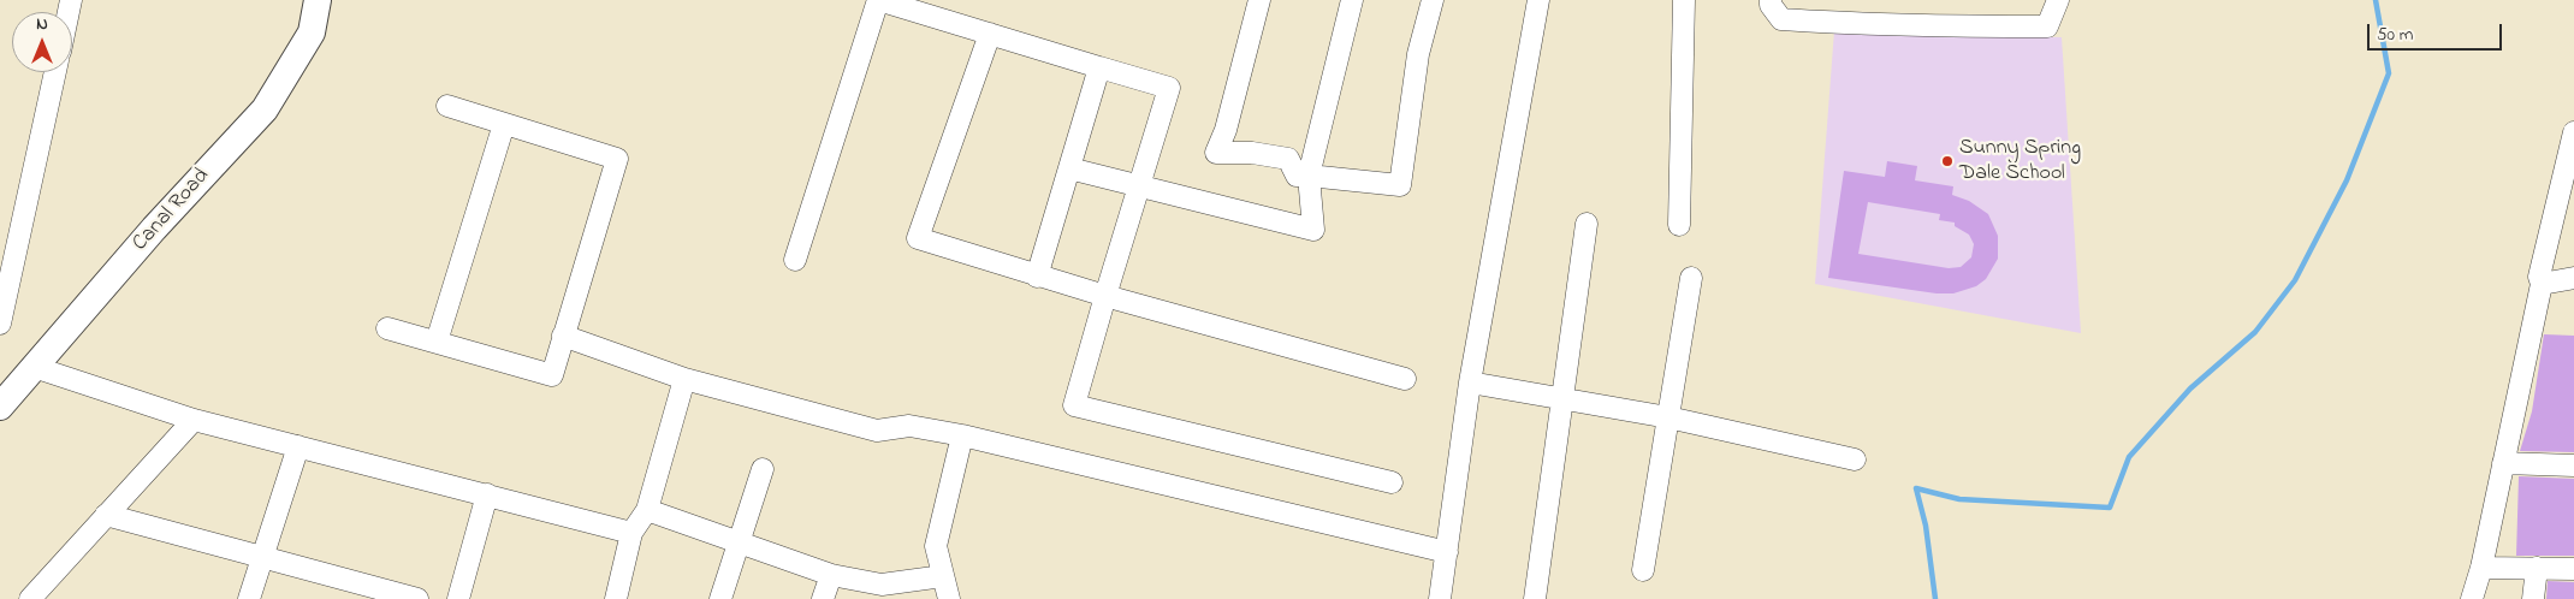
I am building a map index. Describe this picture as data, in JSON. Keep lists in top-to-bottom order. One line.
{"streets":{"street":["Canal Road"]},"places":["Sunny Spring Dale School"],"scale_bar":"50 m","north":"top"}
